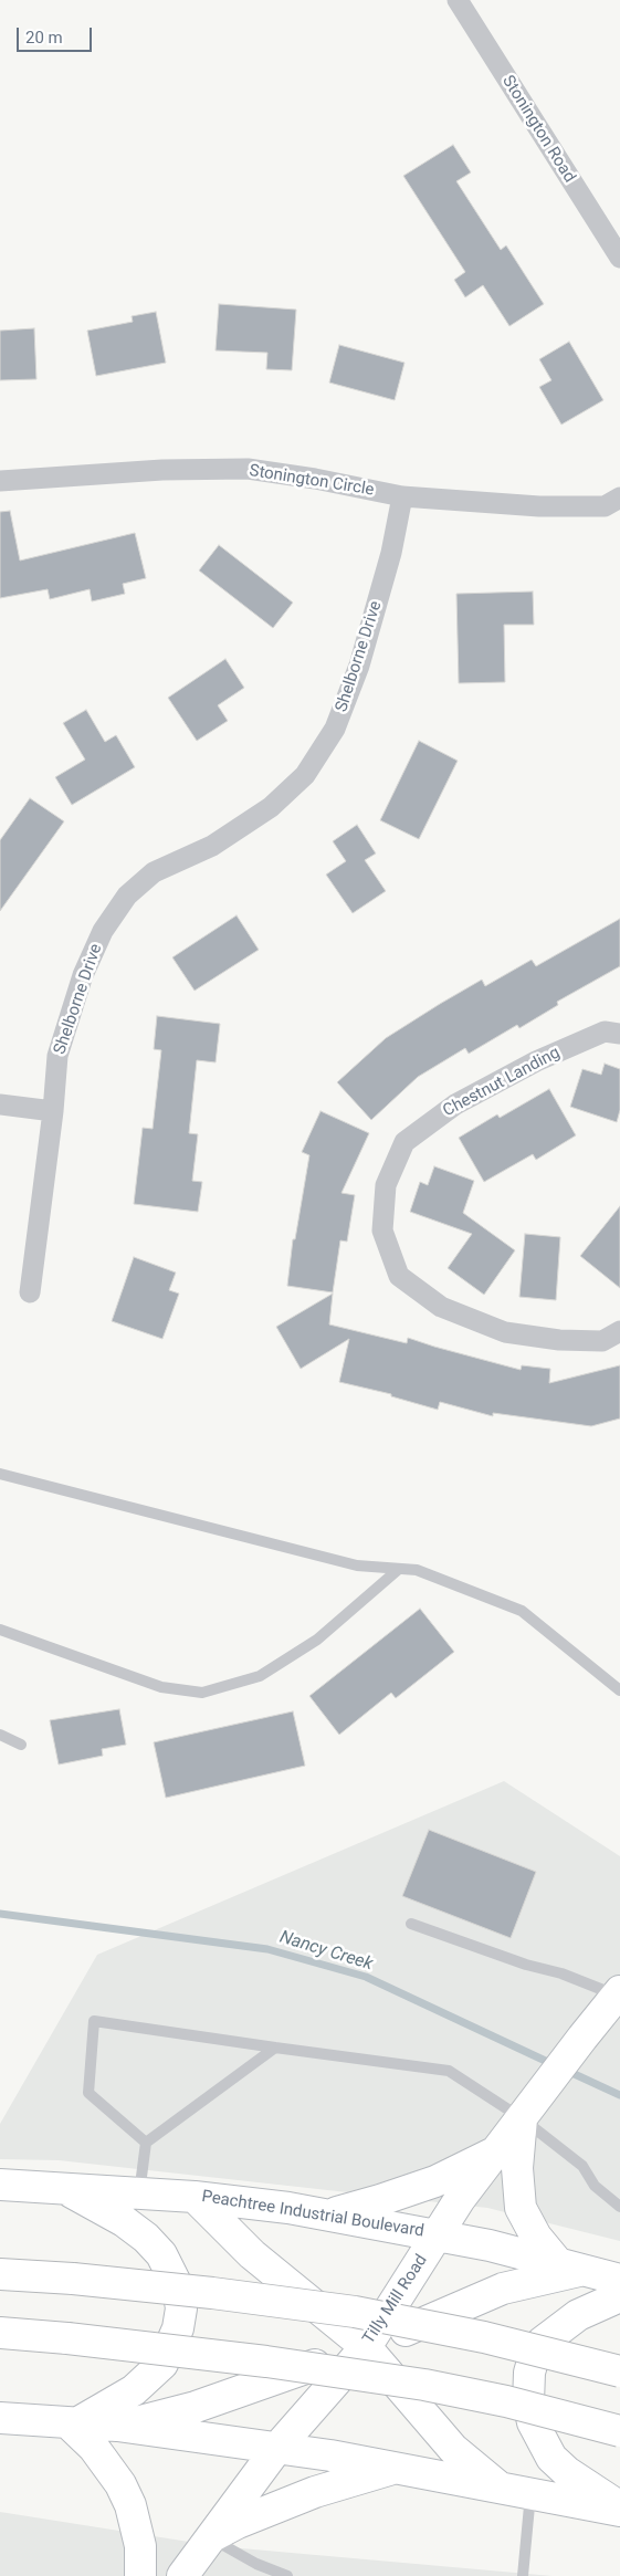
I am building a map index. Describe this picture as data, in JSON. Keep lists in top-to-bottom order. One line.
{"streets":{"main road":["Peachtree Industrial Boulevard","Tilly Mill Road"],"street":["Stonington Road","Stonington Circle","Shelborne Drive","Chestnut Landing"]},"crossings":[["Stonington Circle","Shelborne Drive"],["Peachtree Industrial Boulevard","Tilly Mill Road"]],"water":["Nancy Creek"],"scale_bar":"20 m"}
